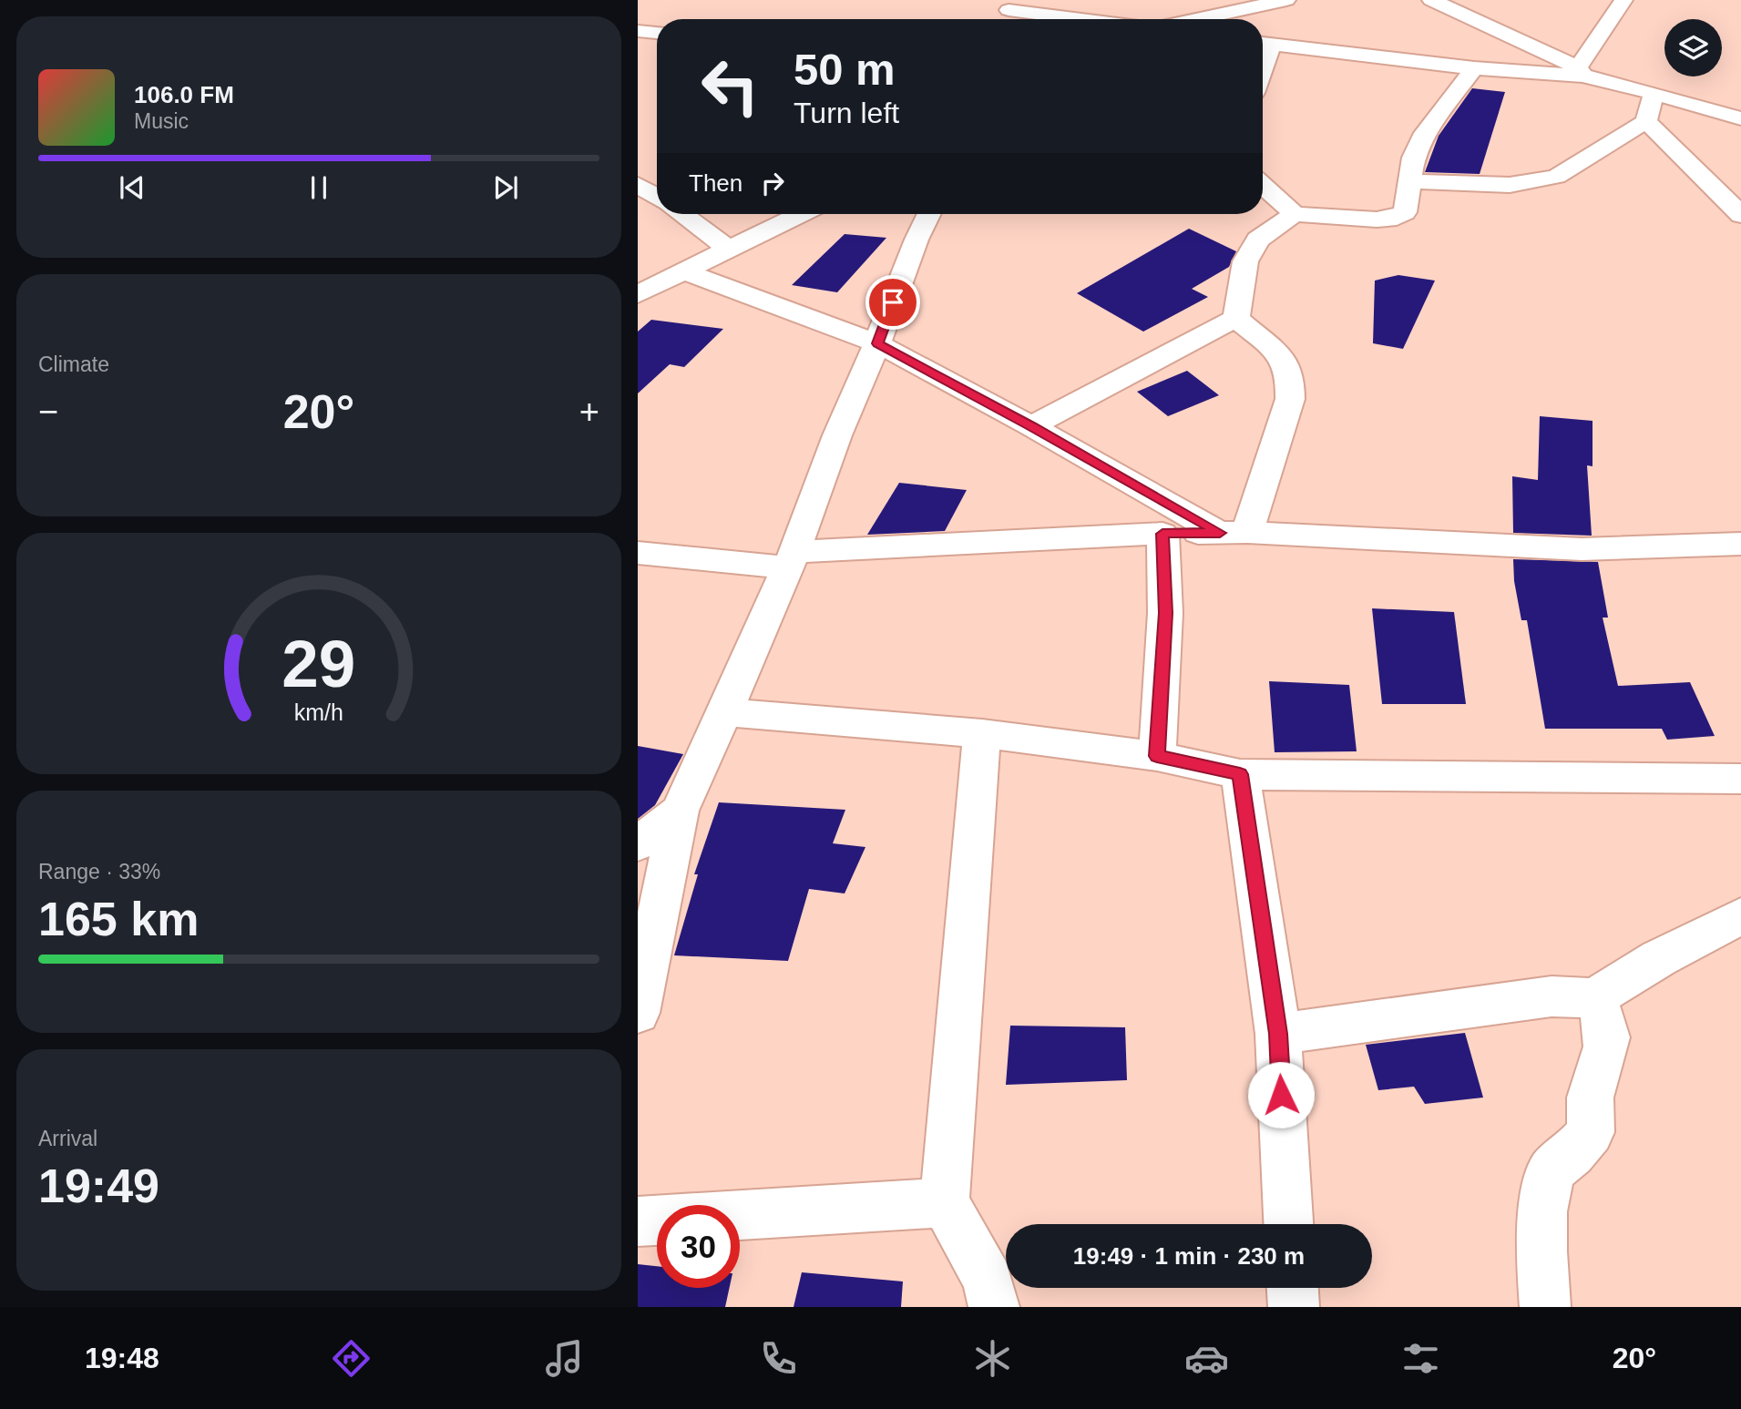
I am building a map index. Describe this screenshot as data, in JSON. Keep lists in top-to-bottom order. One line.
{"page":{"turn":["50 m","Turn left"],"song":["106.0 FM","Music"],"then":"Then","tile":["Climate",["Range · 33%","165 km"],["Arrival","19:49"]],"heat":["−","20°","+"],"limit":"30","trip":"19:49 · 1 min · 230 m","tabs":["19:48","20°"],"gauge":["29","km/h"]}}
